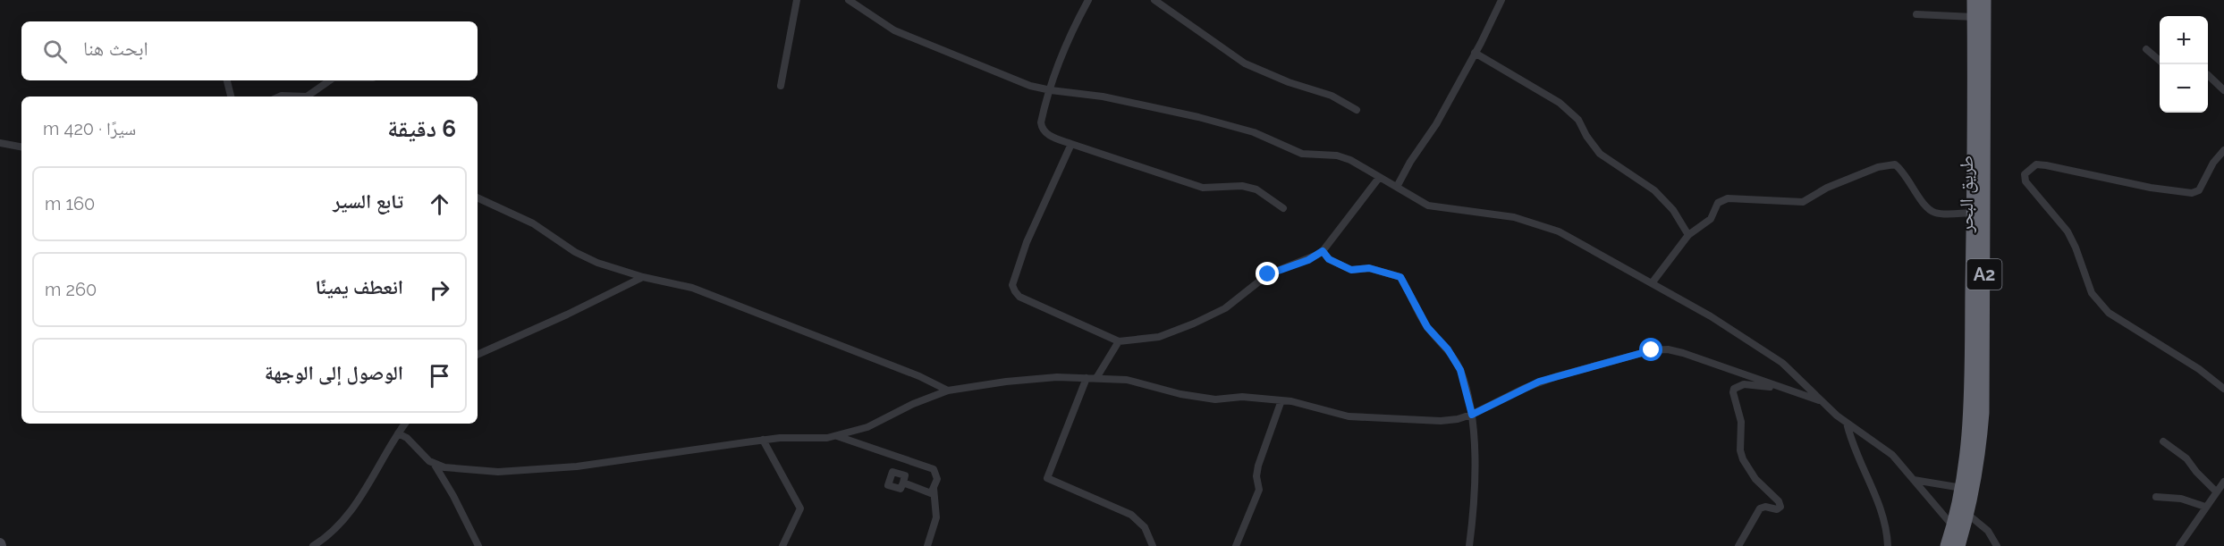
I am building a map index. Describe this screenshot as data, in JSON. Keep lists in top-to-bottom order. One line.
{"streets":{"highway":["طريق البحر","A2"]},"page":{"map_buttons":["+","−"],"search":"ابحث هنا","heading":["6 دقيقة","سيرًا · 420 m"],"list":[["تابع السير","160 m"],["انعطف يمينًا","260 m"],"الوصول إلى الوجهة"]}}
